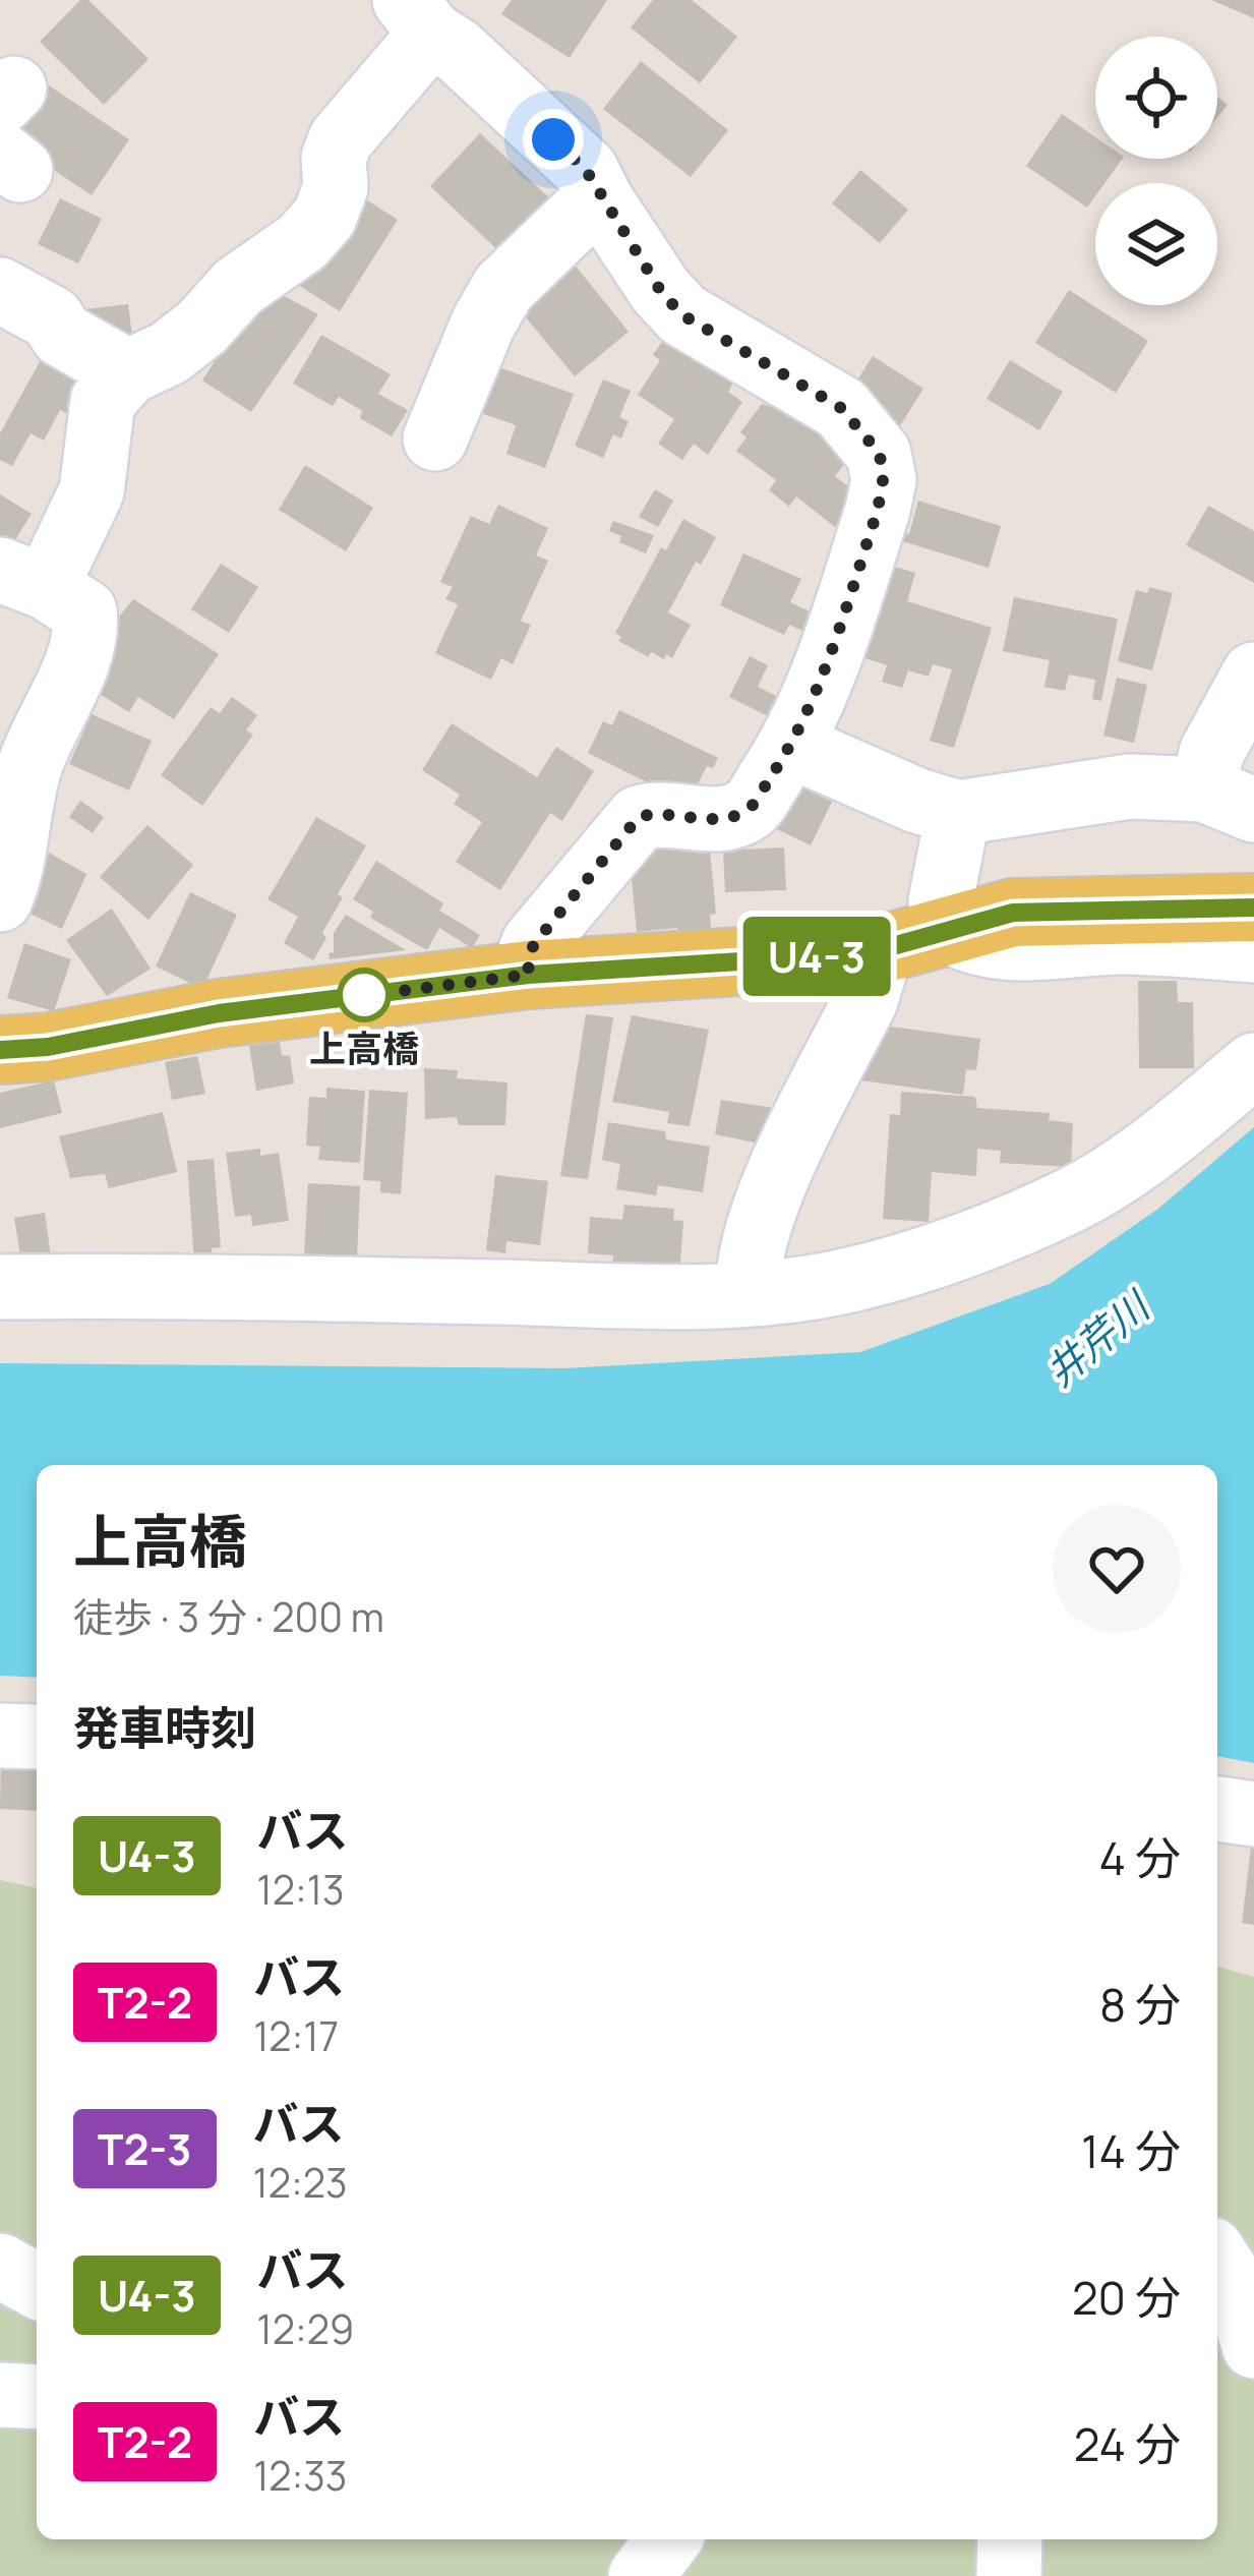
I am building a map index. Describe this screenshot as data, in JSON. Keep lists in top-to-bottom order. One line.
{"water":["井芹川"],"places":["上高橋"],"lines":["bus line U4-3"],"page":{"on_map":"U4-3","heading":[["上高橋","徒歩 · 3 分 · 200 m"],"発車時刻"],"list":[{"mark":"U4-3","name":"バス","note":"12:13","value":"4 分"},{"mark":"T2-2","name":"バス","note":"12:17","value":"8 分"},{"mark":"T2-3","name":"バス","note":"12:23","value":"14 分"},{"mark":"U4-3","name":"バス","note":"12:29","value":"20 分"},{"mark":"T2-2","name":"バス","note":"12:33","value":"24 分"}]}}
